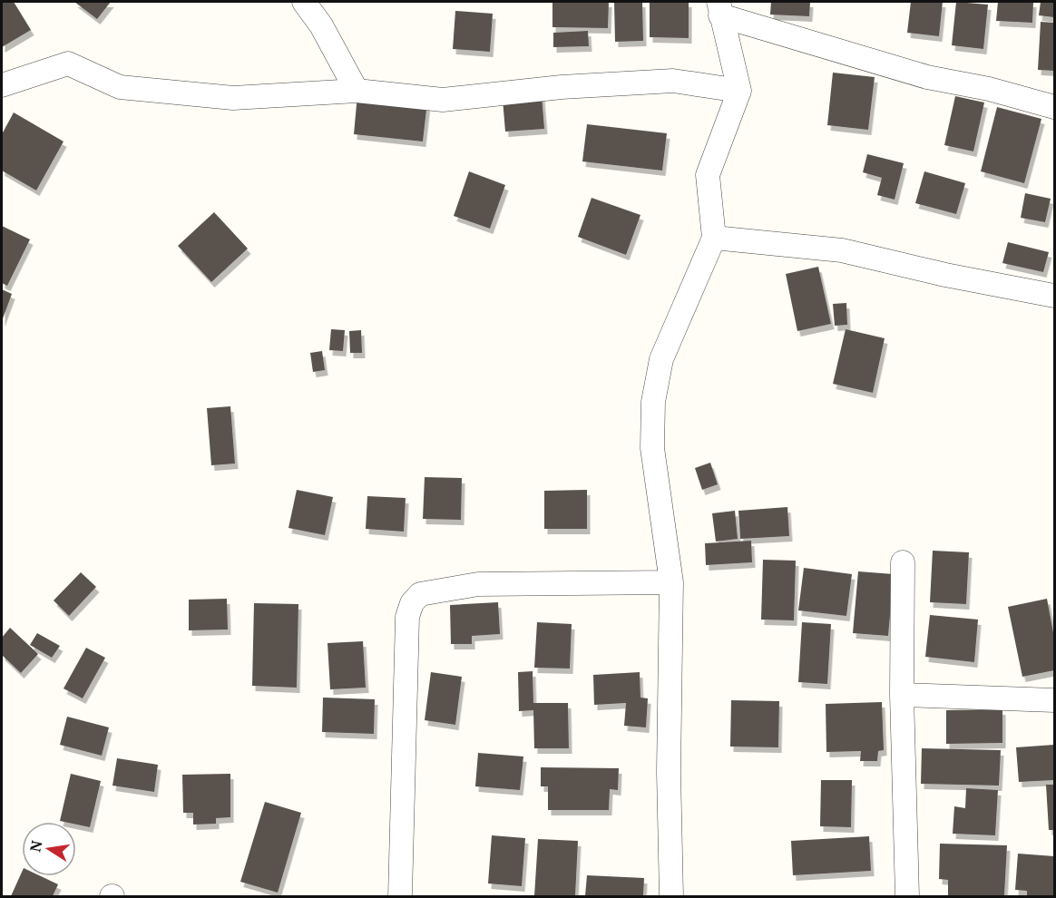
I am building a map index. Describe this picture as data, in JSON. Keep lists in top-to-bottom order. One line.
{"north":"left"}
